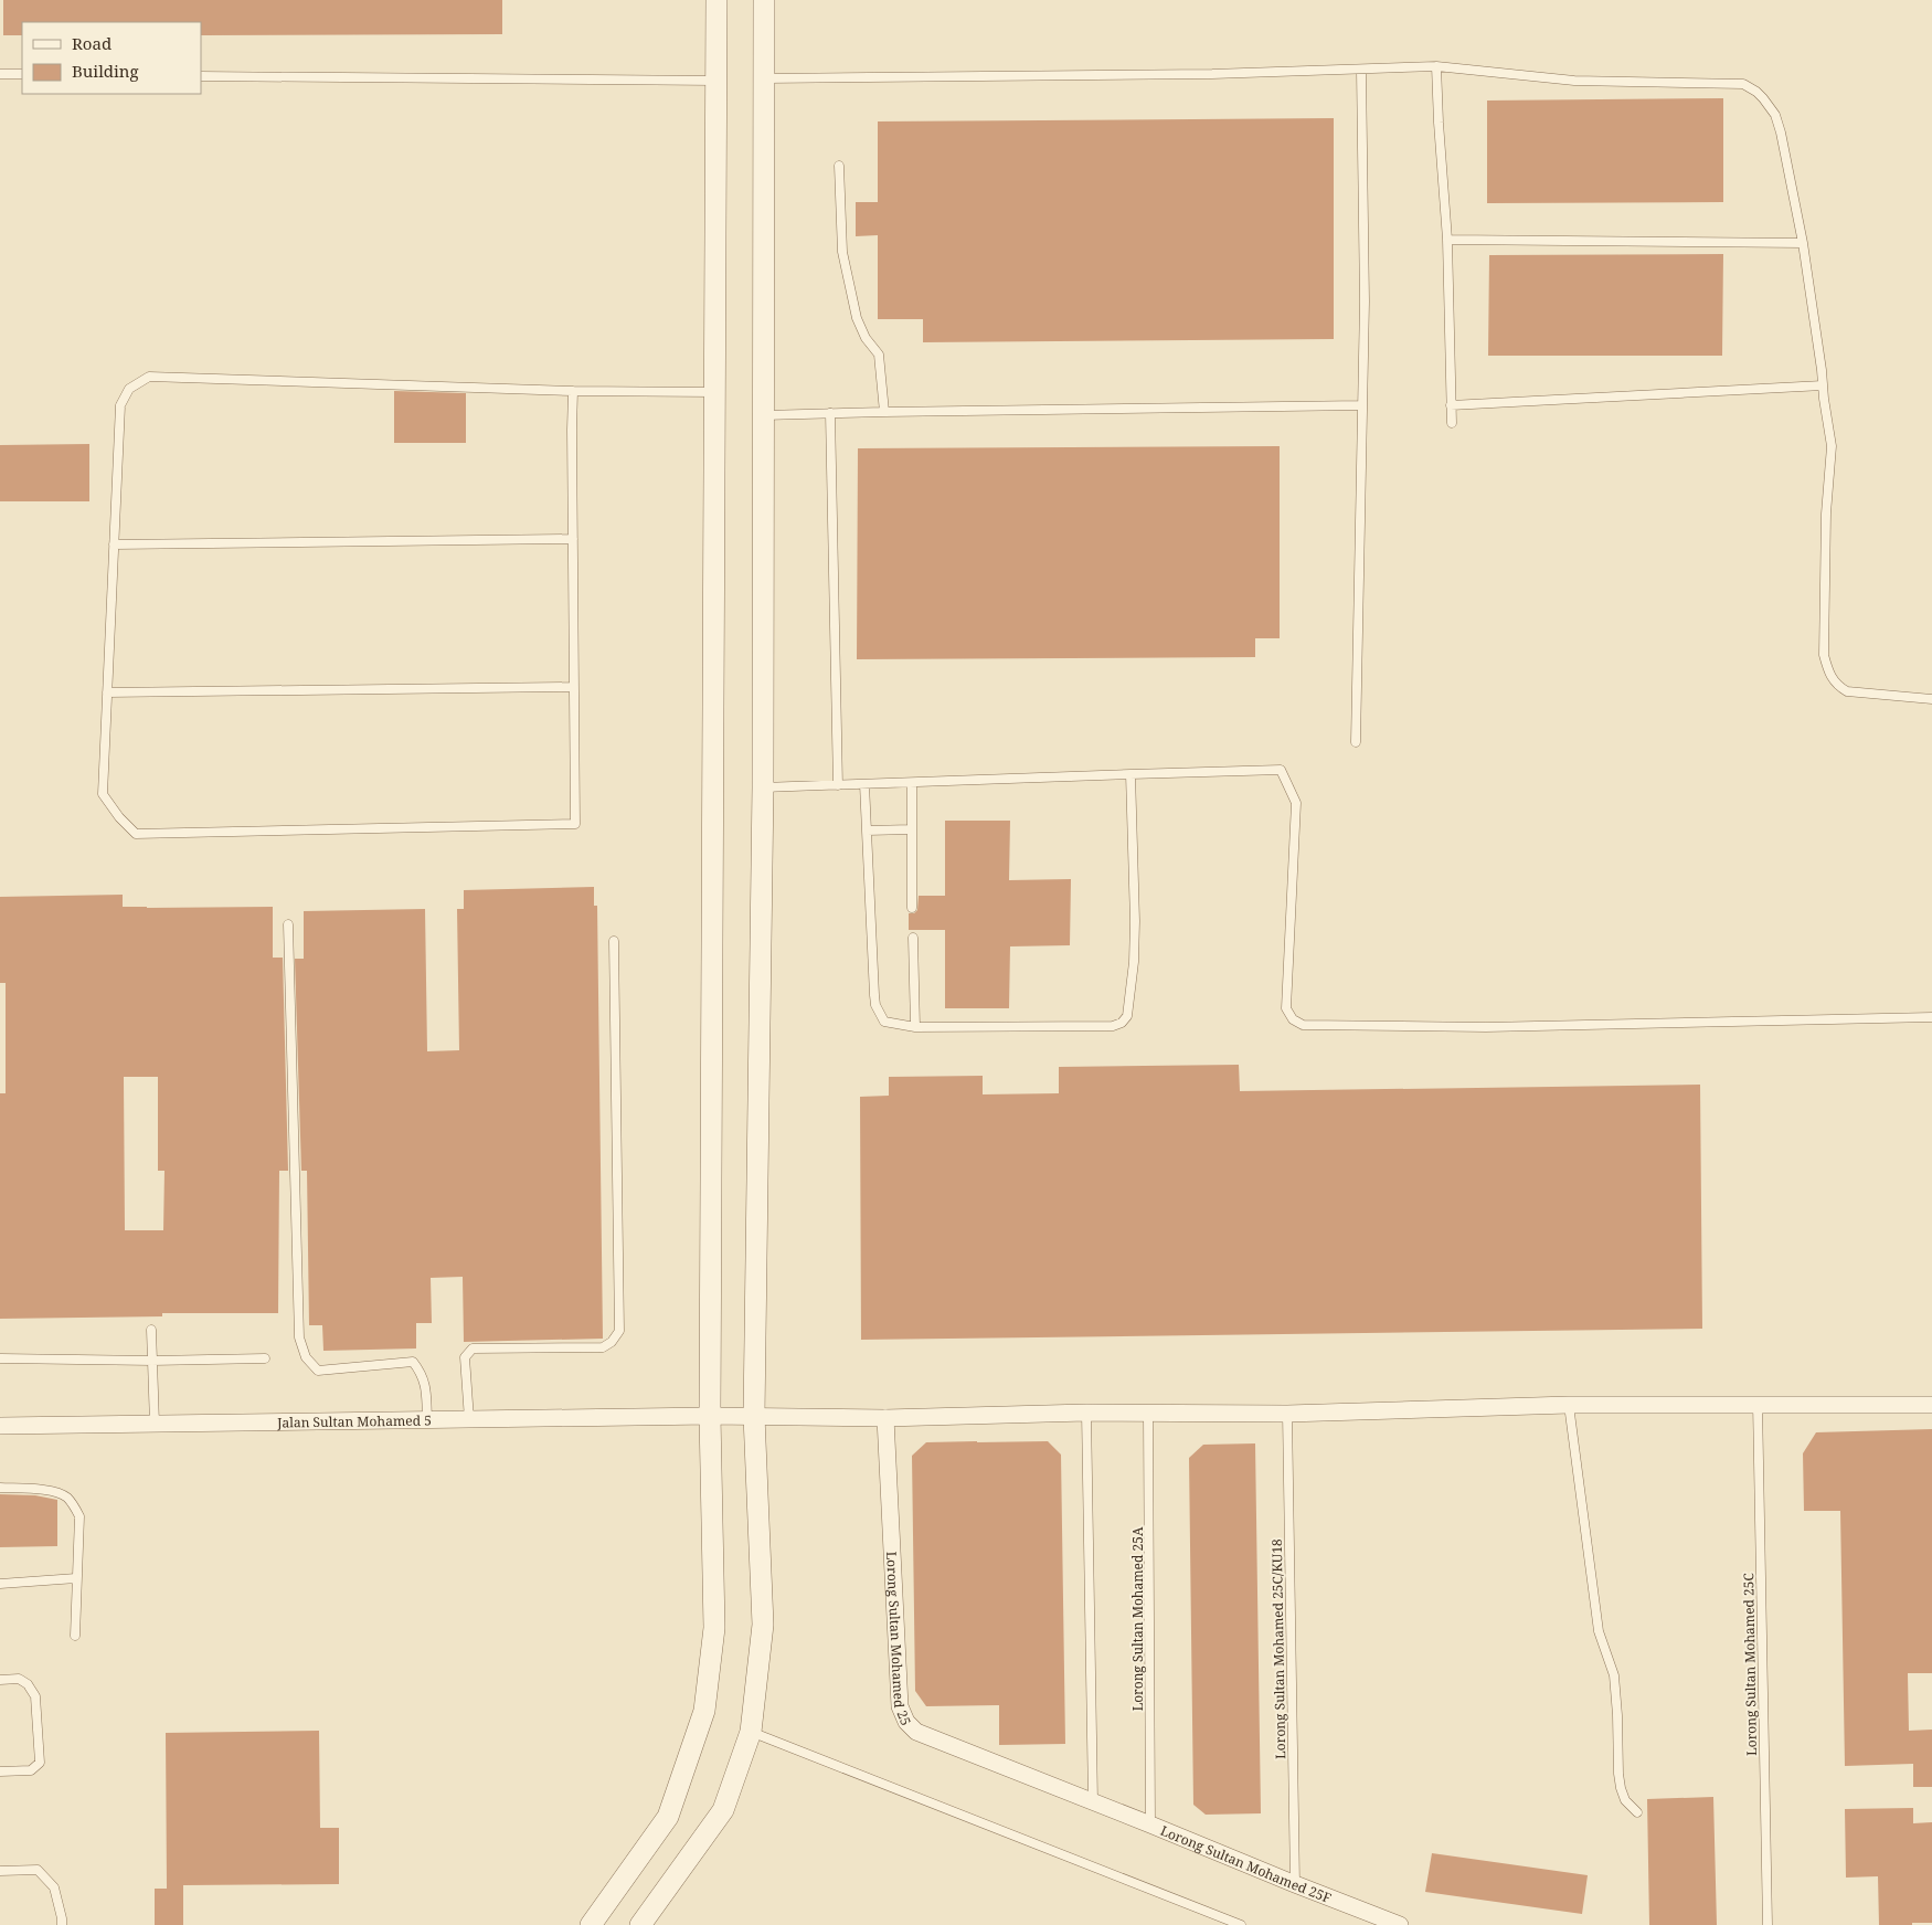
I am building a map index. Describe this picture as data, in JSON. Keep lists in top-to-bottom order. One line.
{"streets":{"street":["Jalan Sultan Mohamed 5","Lorong Sultan Mohamed 25","Lorong Sultan Mohamed 25F"],"lane":["Lorong Sultan Mohamed 25A","Lorong Sultan Mohamed 25C/KU18","Lorong Sultan Mohamed 25C"]},"crossings":[["Jalan Sultan Mohamed 5","Lorong Sultan Mohamed 25A"],["Jalan Sultan Mohamed 5","Lorong Sultan Mohamed 25"],["Jalan Sultan Mohamed 5","Lorong Sultan Mohamed 25C/KU18"],["Jalan Sultan Mohamed 5","Lorong Sultan Mohamed 25C"],["Lorong Sultan Mohamed 25A","Lorong Sultan Mohamed 25F"],["Lorong Sultan Mohamed 25","Lorong Sultan Mohamed 25F"],["Lorong Sultan Mohamed 25C/KU18","Lorong Sultan Mohamed 25F"]],"legend":["Road","Building"]}
